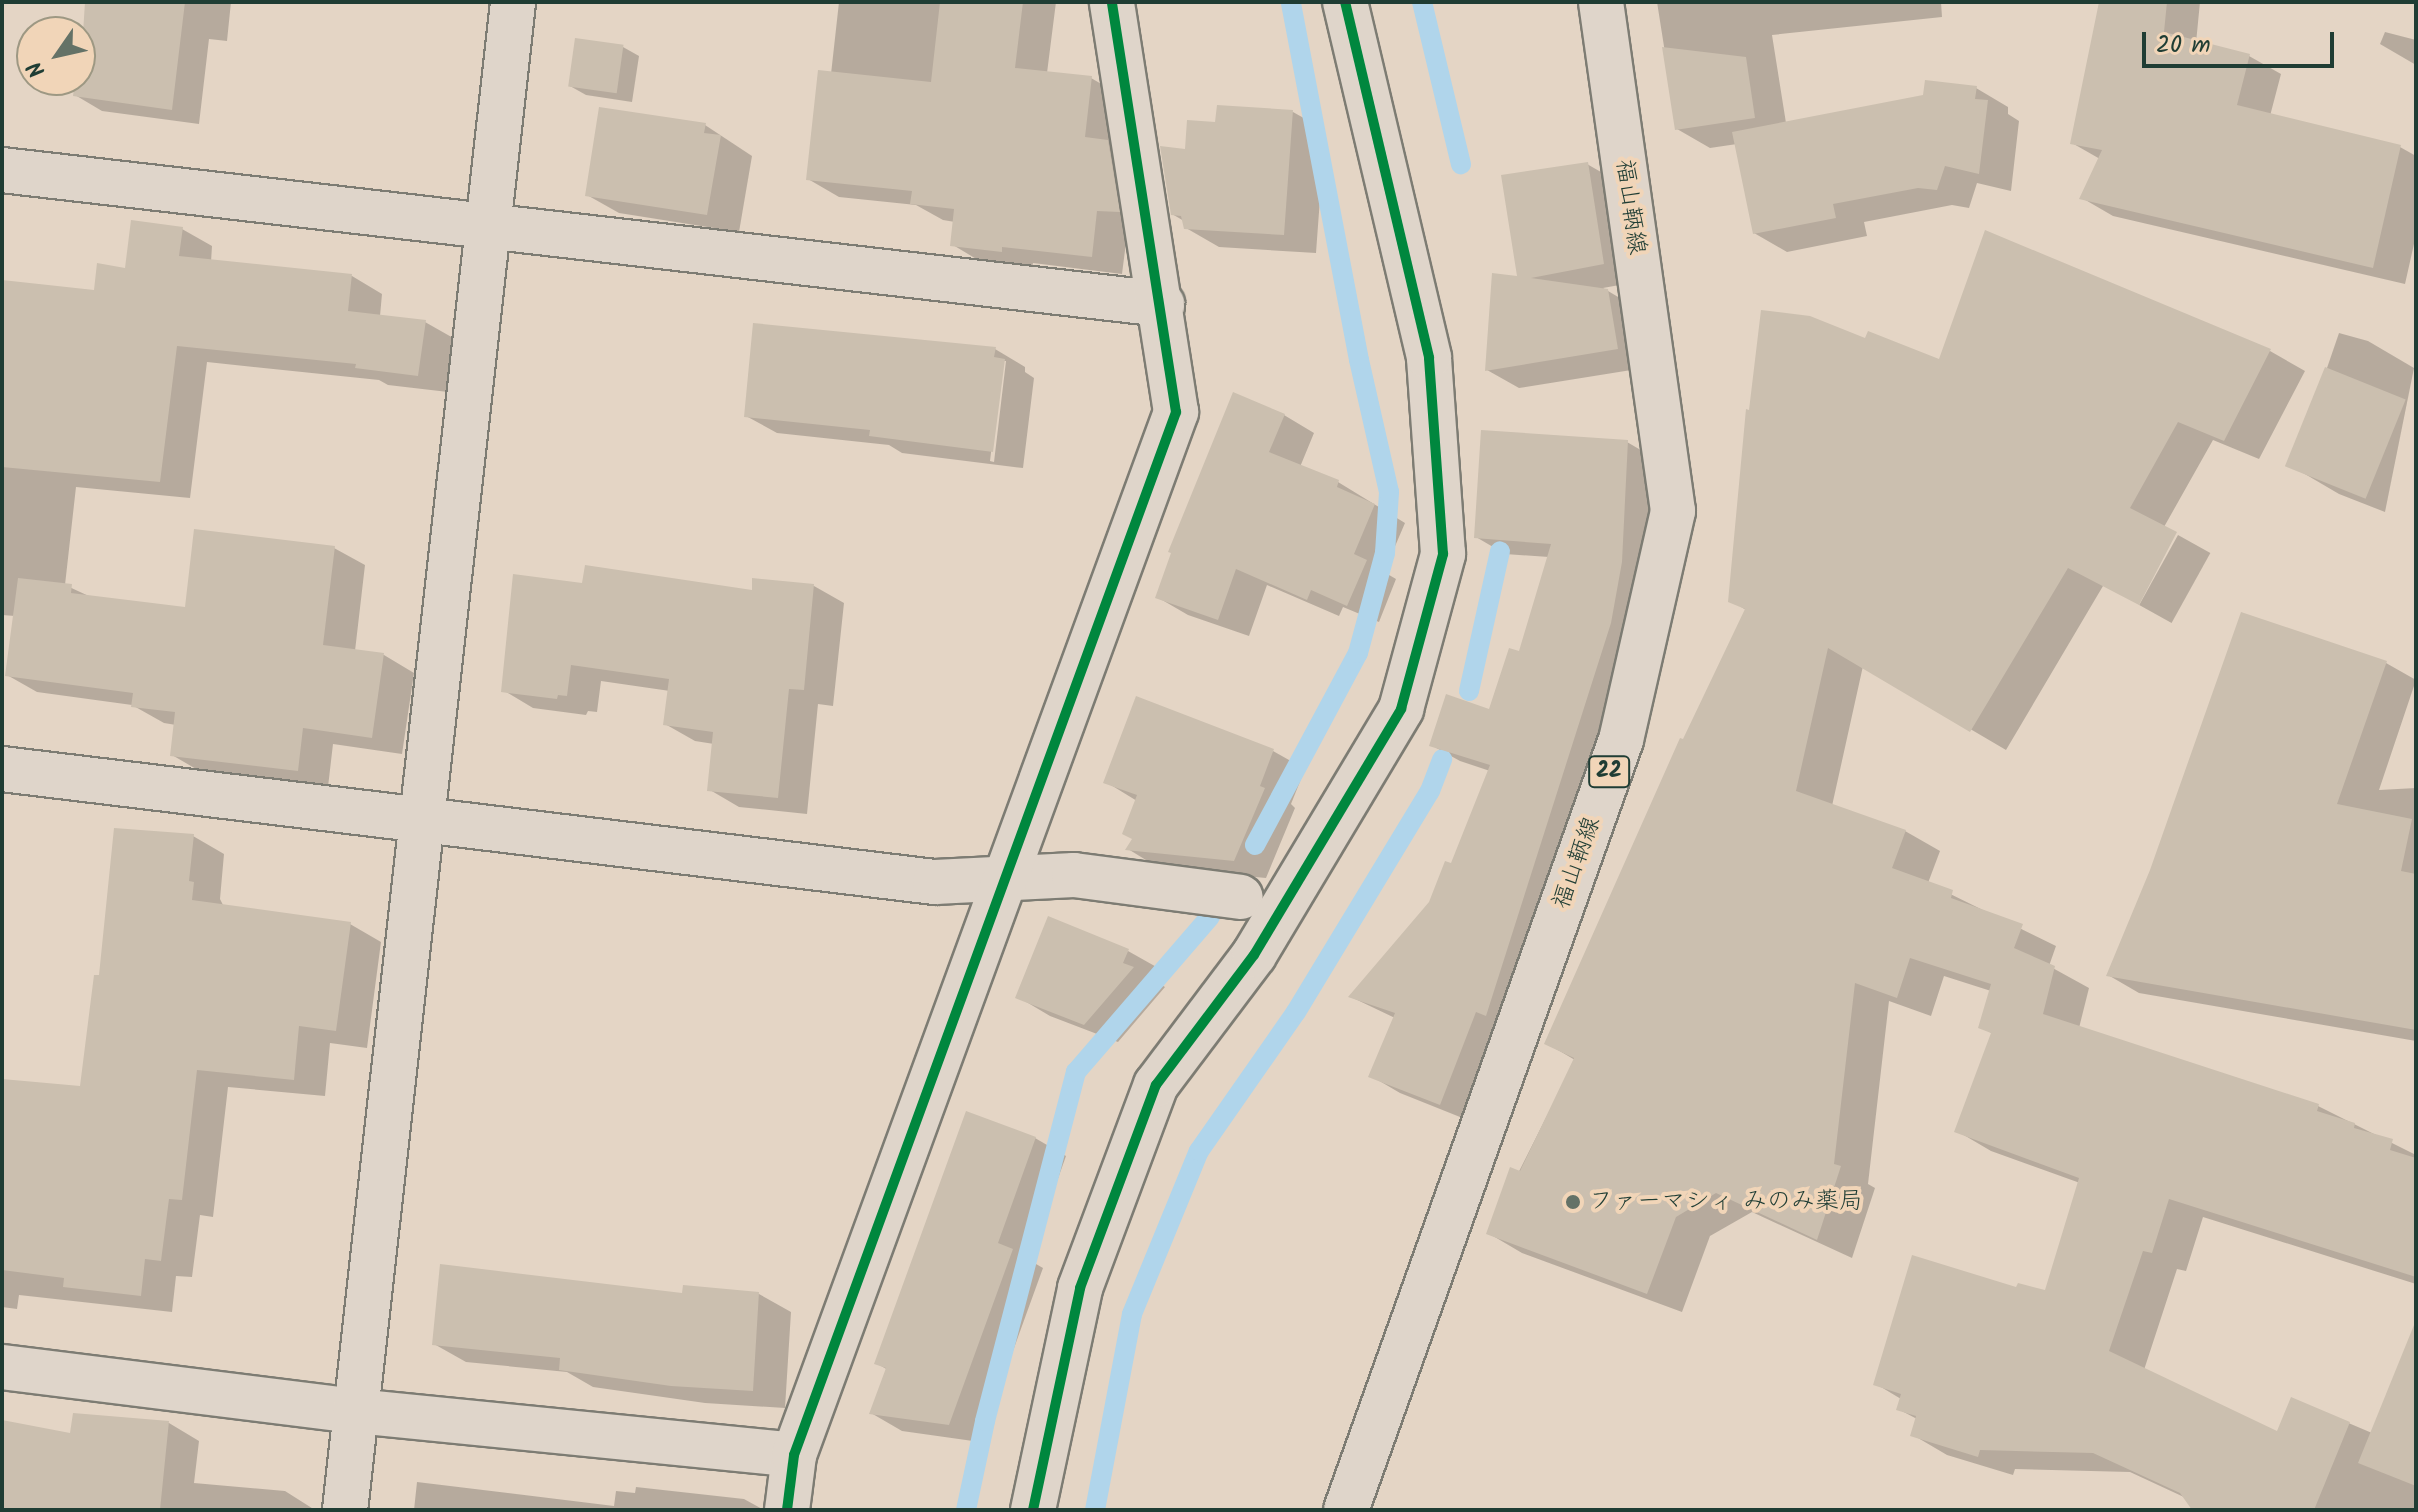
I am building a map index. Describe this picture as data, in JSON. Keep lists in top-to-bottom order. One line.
{"streets":{"street":["福山鞆線","22"]},"places":["ファーマシィ みのみ薬局"],"scale_bar":"20 m","north":"bottom left"}
